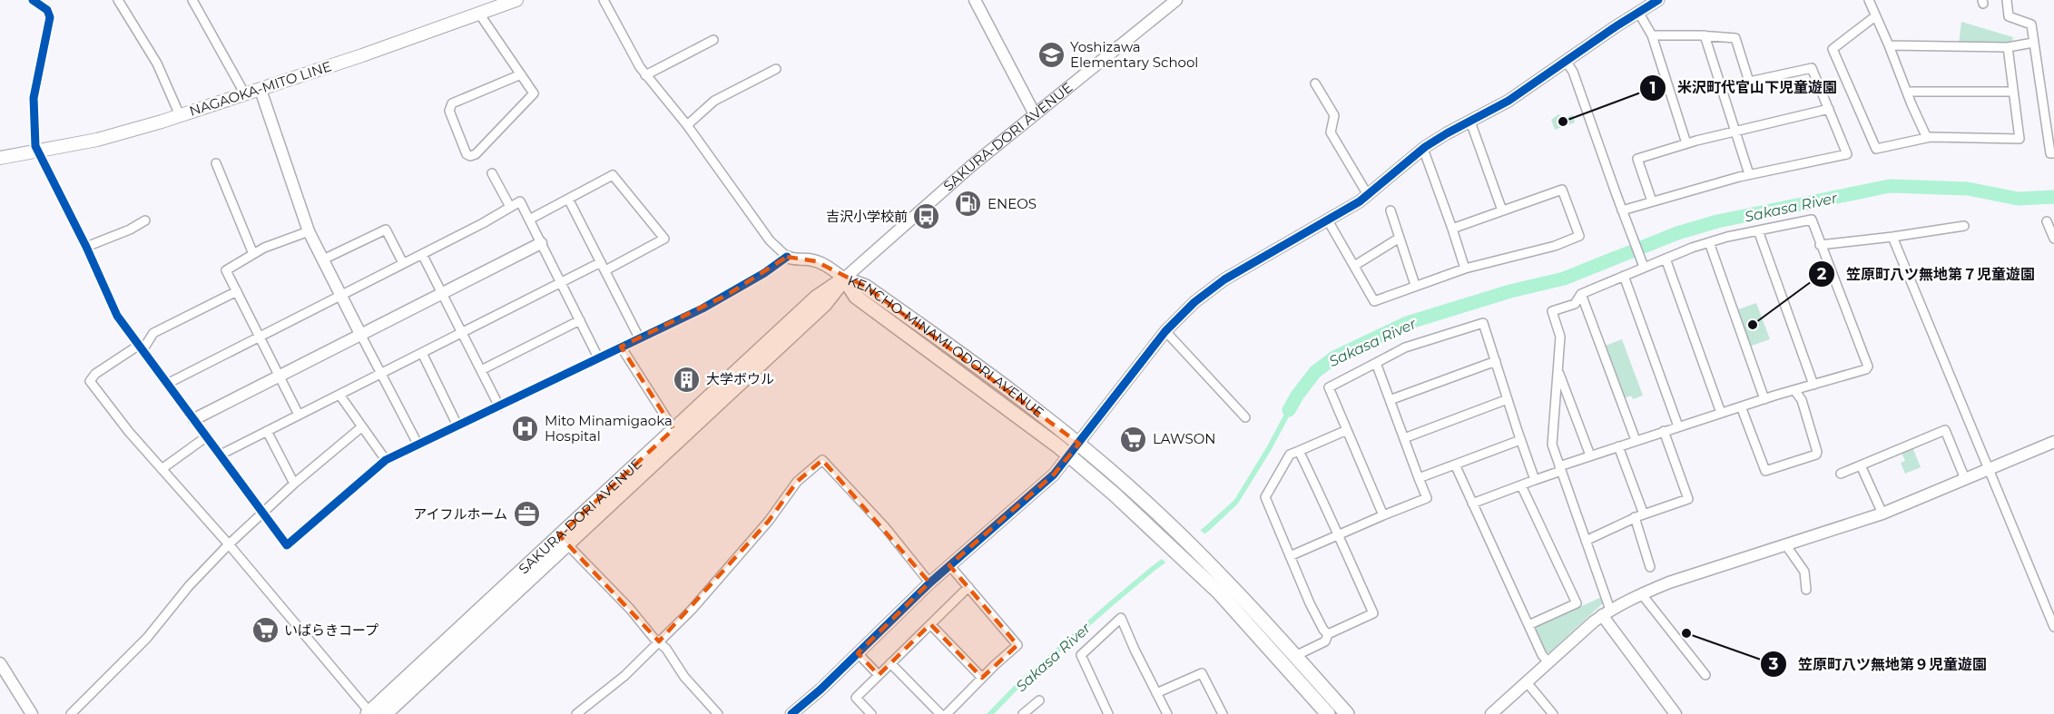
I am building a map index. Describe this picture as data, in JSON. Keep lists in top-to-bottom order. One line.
{"streets":{"main road":["NAGAOKA-MITO LINE","SAKURA-DORI AVENUE","KENCHO-MINAMI ODORI AVENUE"]},"crossings":[["SAKURA-DORI AVENUE","KENCHO-MINAMI ODORI AVENUE"]],"water":["Sakasa River"],"places":{"school or university":["Yoshizawa Elementary School"],"other":["米沢町代官山下児童遊園","笠原町八ツ無地第７児童遊園","笠原町八ツ無地第９児童遊園"],"fuel station":["ENEOS"],"bus stop":["吉沢小学校前"],"building":["大学ボウル"],"hospital":["Mito Minamigaoka Hospital"],"supermarket":["LAWSON","いばらきコープ"],"office":["アイフルホーム"]}}
